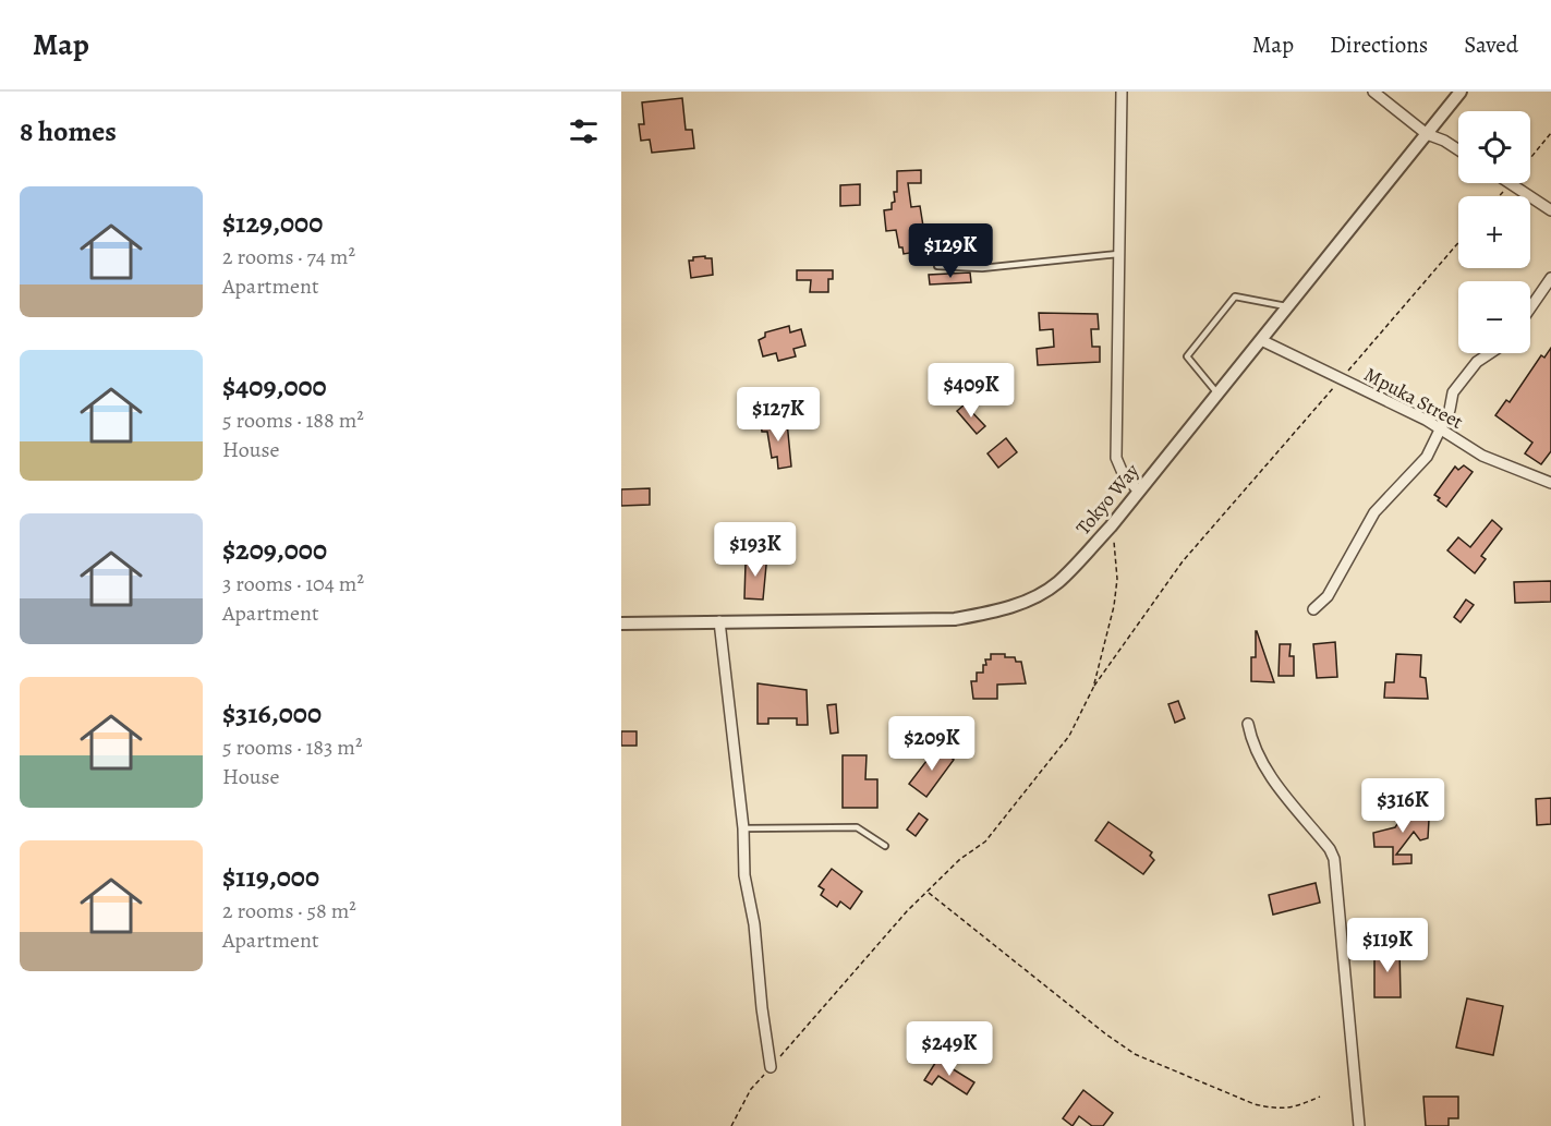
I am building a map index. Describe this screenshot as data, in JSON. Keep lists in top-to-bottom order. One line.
{"streets":{"street":["Mpuka Street","Tokyo Way"]},"crossings":[["Mpuka Street","Tokyo Way"]],"page":{"header":"Map","nav":["Map","Directions","Saved"],"heading":"8 homes","map_buttons":["+","−"],"list":[{"name":"$129,000","note":"2 rooms · 74 m² · Apartment"},{"name":"$409,000","note":"5 rooms · 188 m² · House"},{"name":"$209,000","note":"3 rooms · 104 m² · Apartment"},{"name":"$316,000","note":"5 rooms · 183 m² · House"},{"name":"$119,000","note":"2 rooms · 58 m² · Apartment"}],"price":["$129K","$409K","$127K","$193K","$209K","$316K","$119K","$249K"]}}
